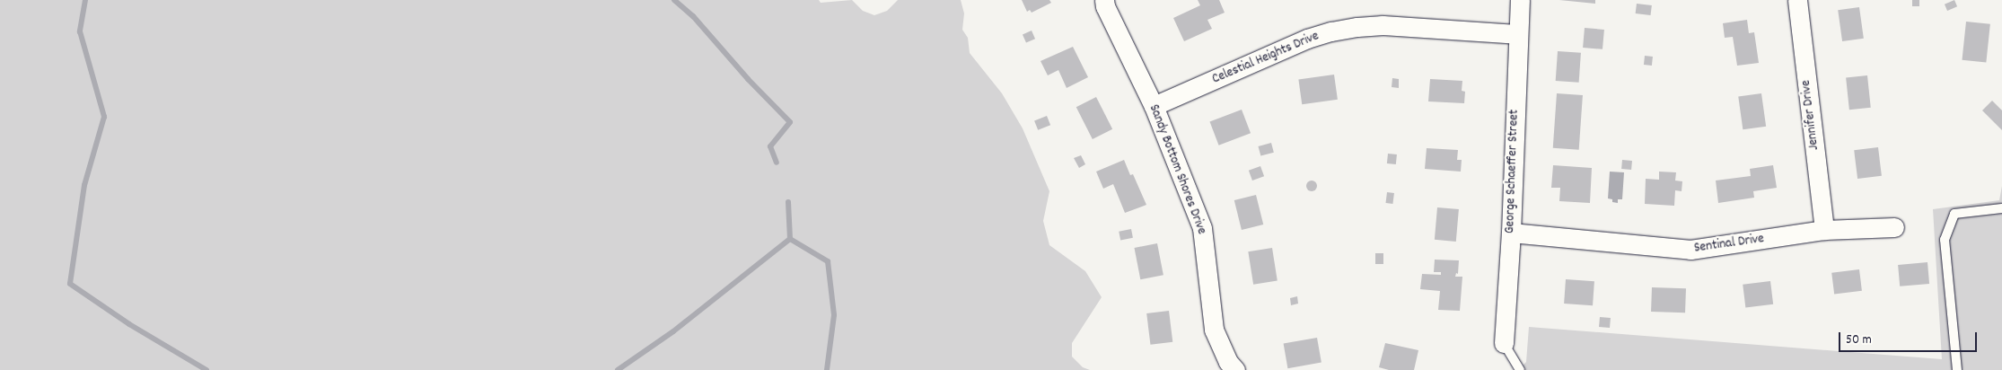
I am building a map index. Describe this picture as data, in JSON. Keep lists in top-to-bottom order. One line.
{"streets":{"street":["Celestial Heights Drive","Jennifer Drive","Sandy Bottom Shores Drive","George Schaeffer Street","Sentinal Drive"]},"crossings":[["Celestial Heights Drive","Sandy Bottom Shores Drive"],["Celestial Heights Drive","George Schaeffer Street"],["Jennifer Drive","Sentinal Drive"],["George Schaeffer Street","Sentinal Drive"]],"scale_bar":"50 m"}
